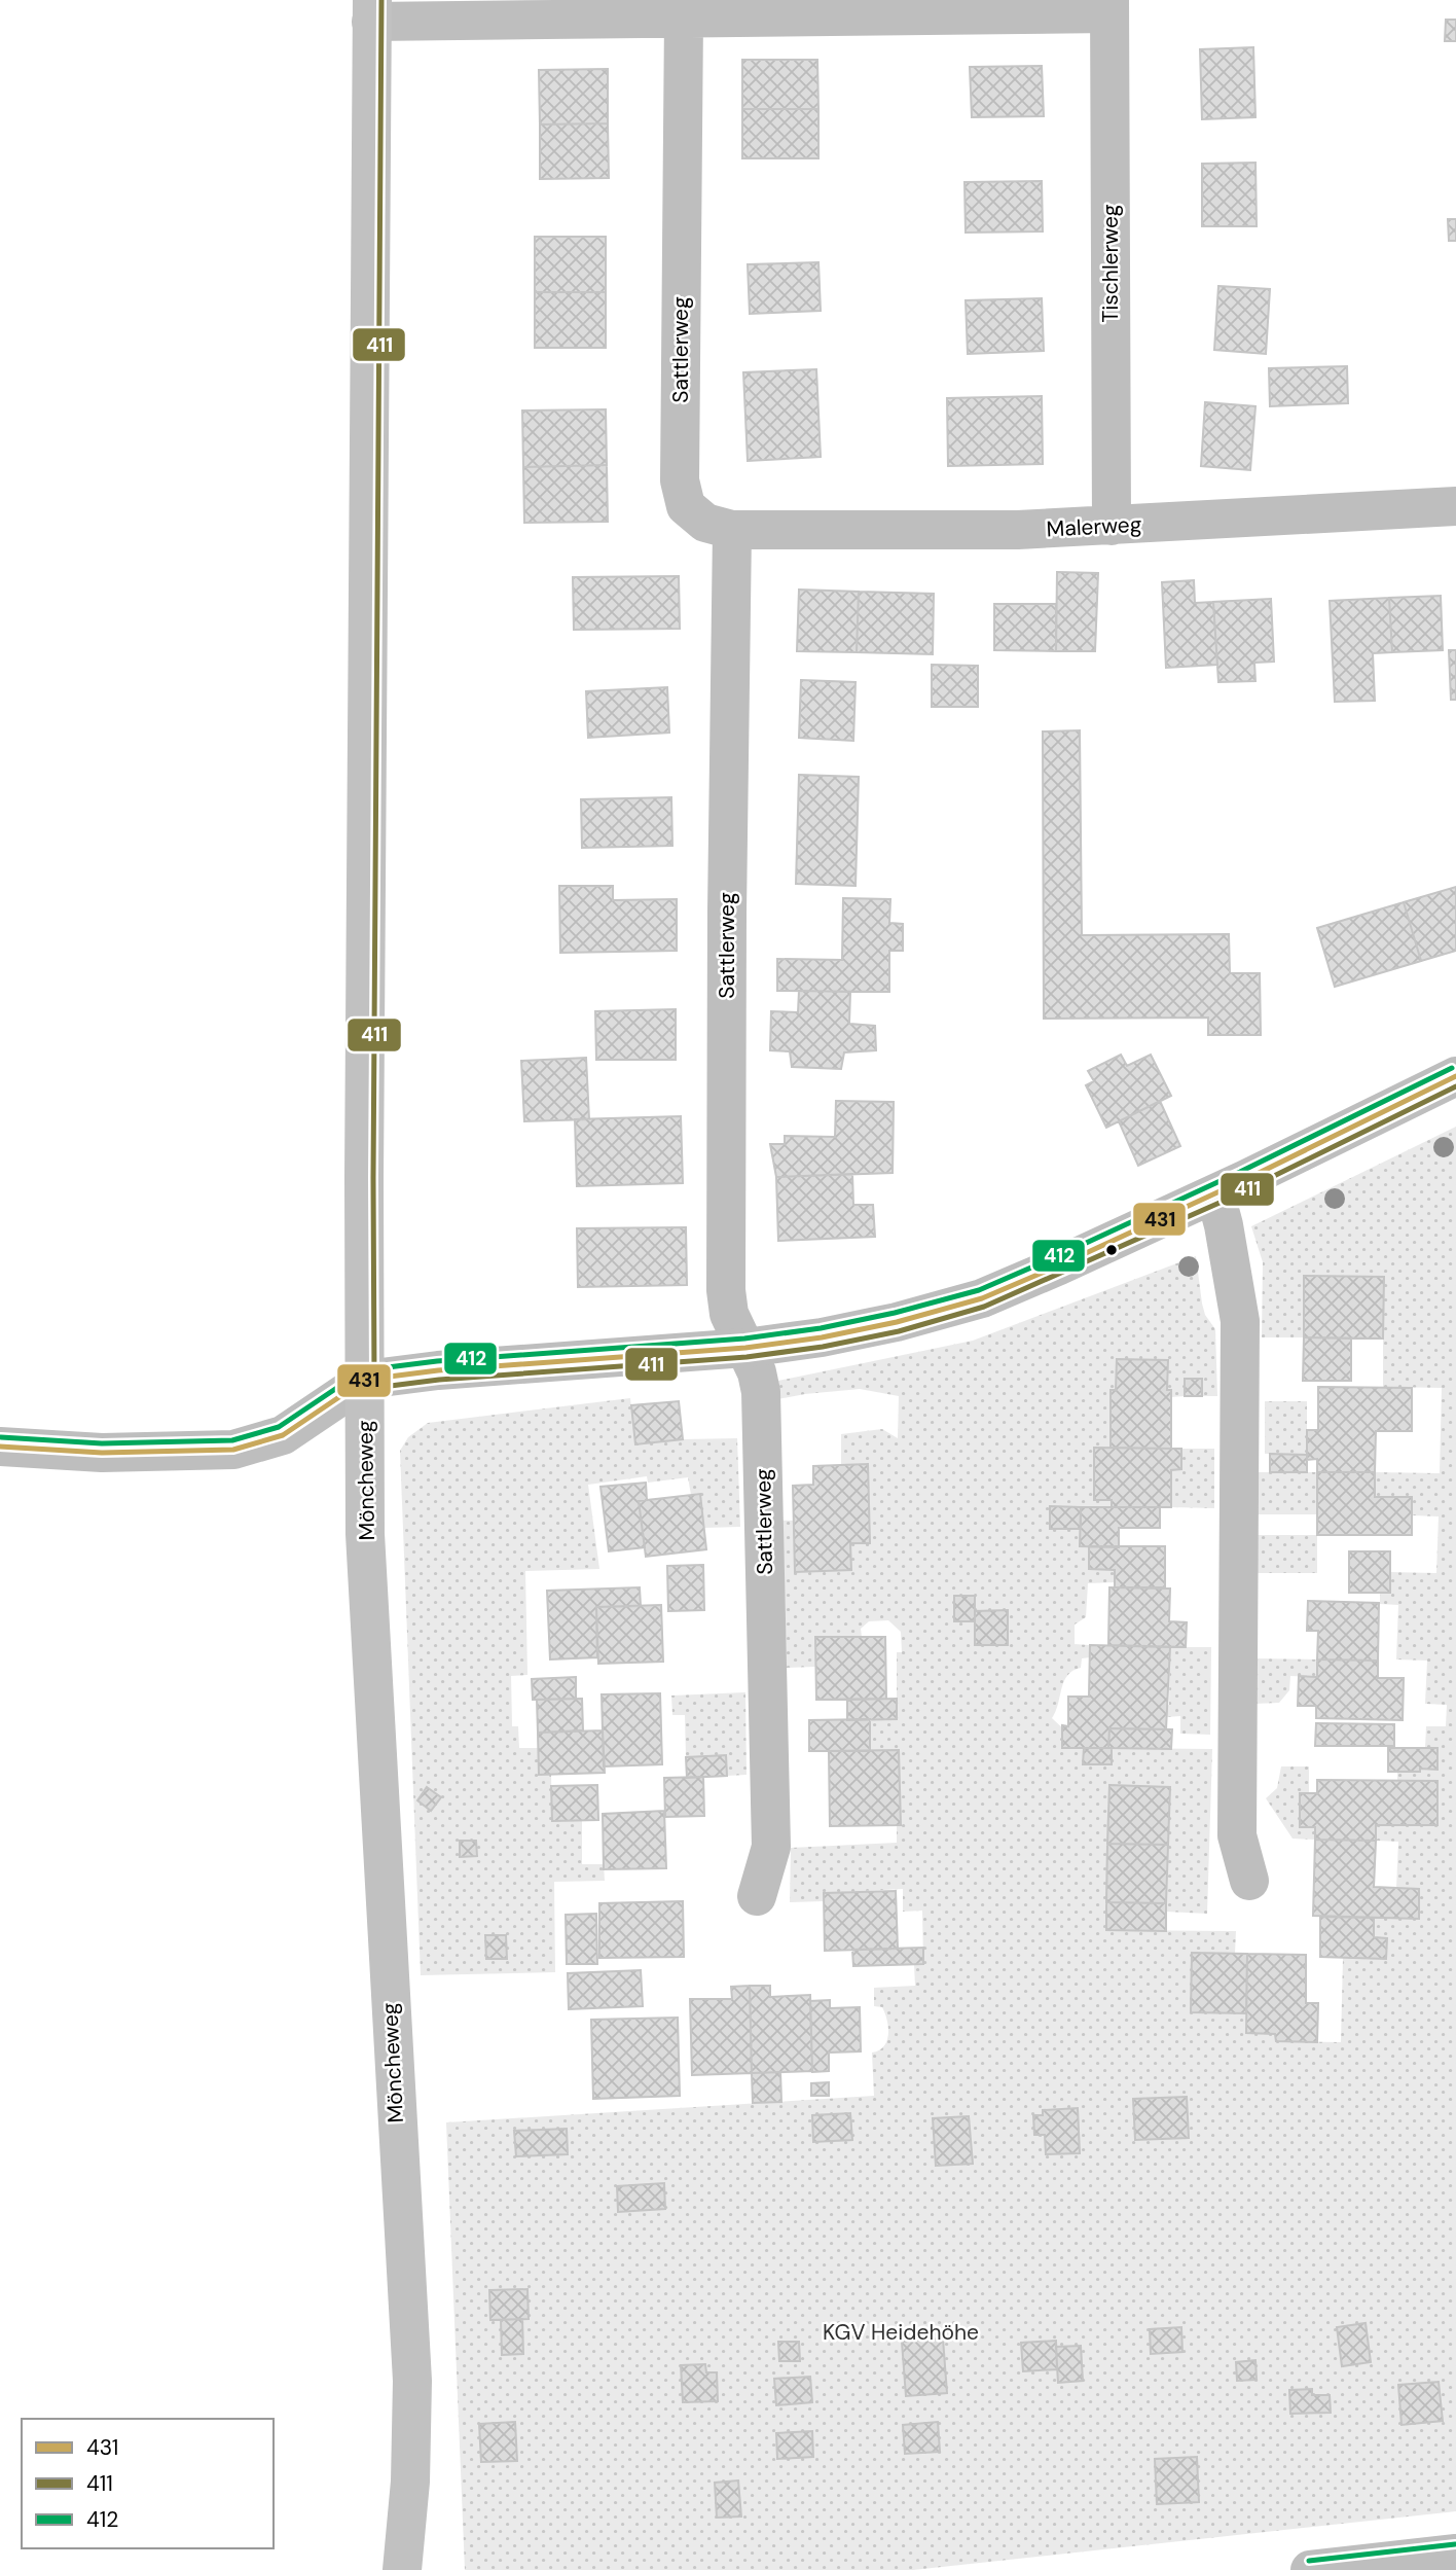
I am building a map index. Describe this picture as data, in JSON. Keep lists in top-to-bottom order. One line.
{"streets":{"main road":["Möncheweg"],"street":["Tischlerweg","Sattlerweg","Malerweg"]},"crossings":[["Tischlerweg","Malerweg"],["Sattlerweg","Malerweg"]],"parks":["KGV Heidehöhe"],"lines":["transit line 411","transit line 412","transit line 431"],"legend":["431","411","412"]}
